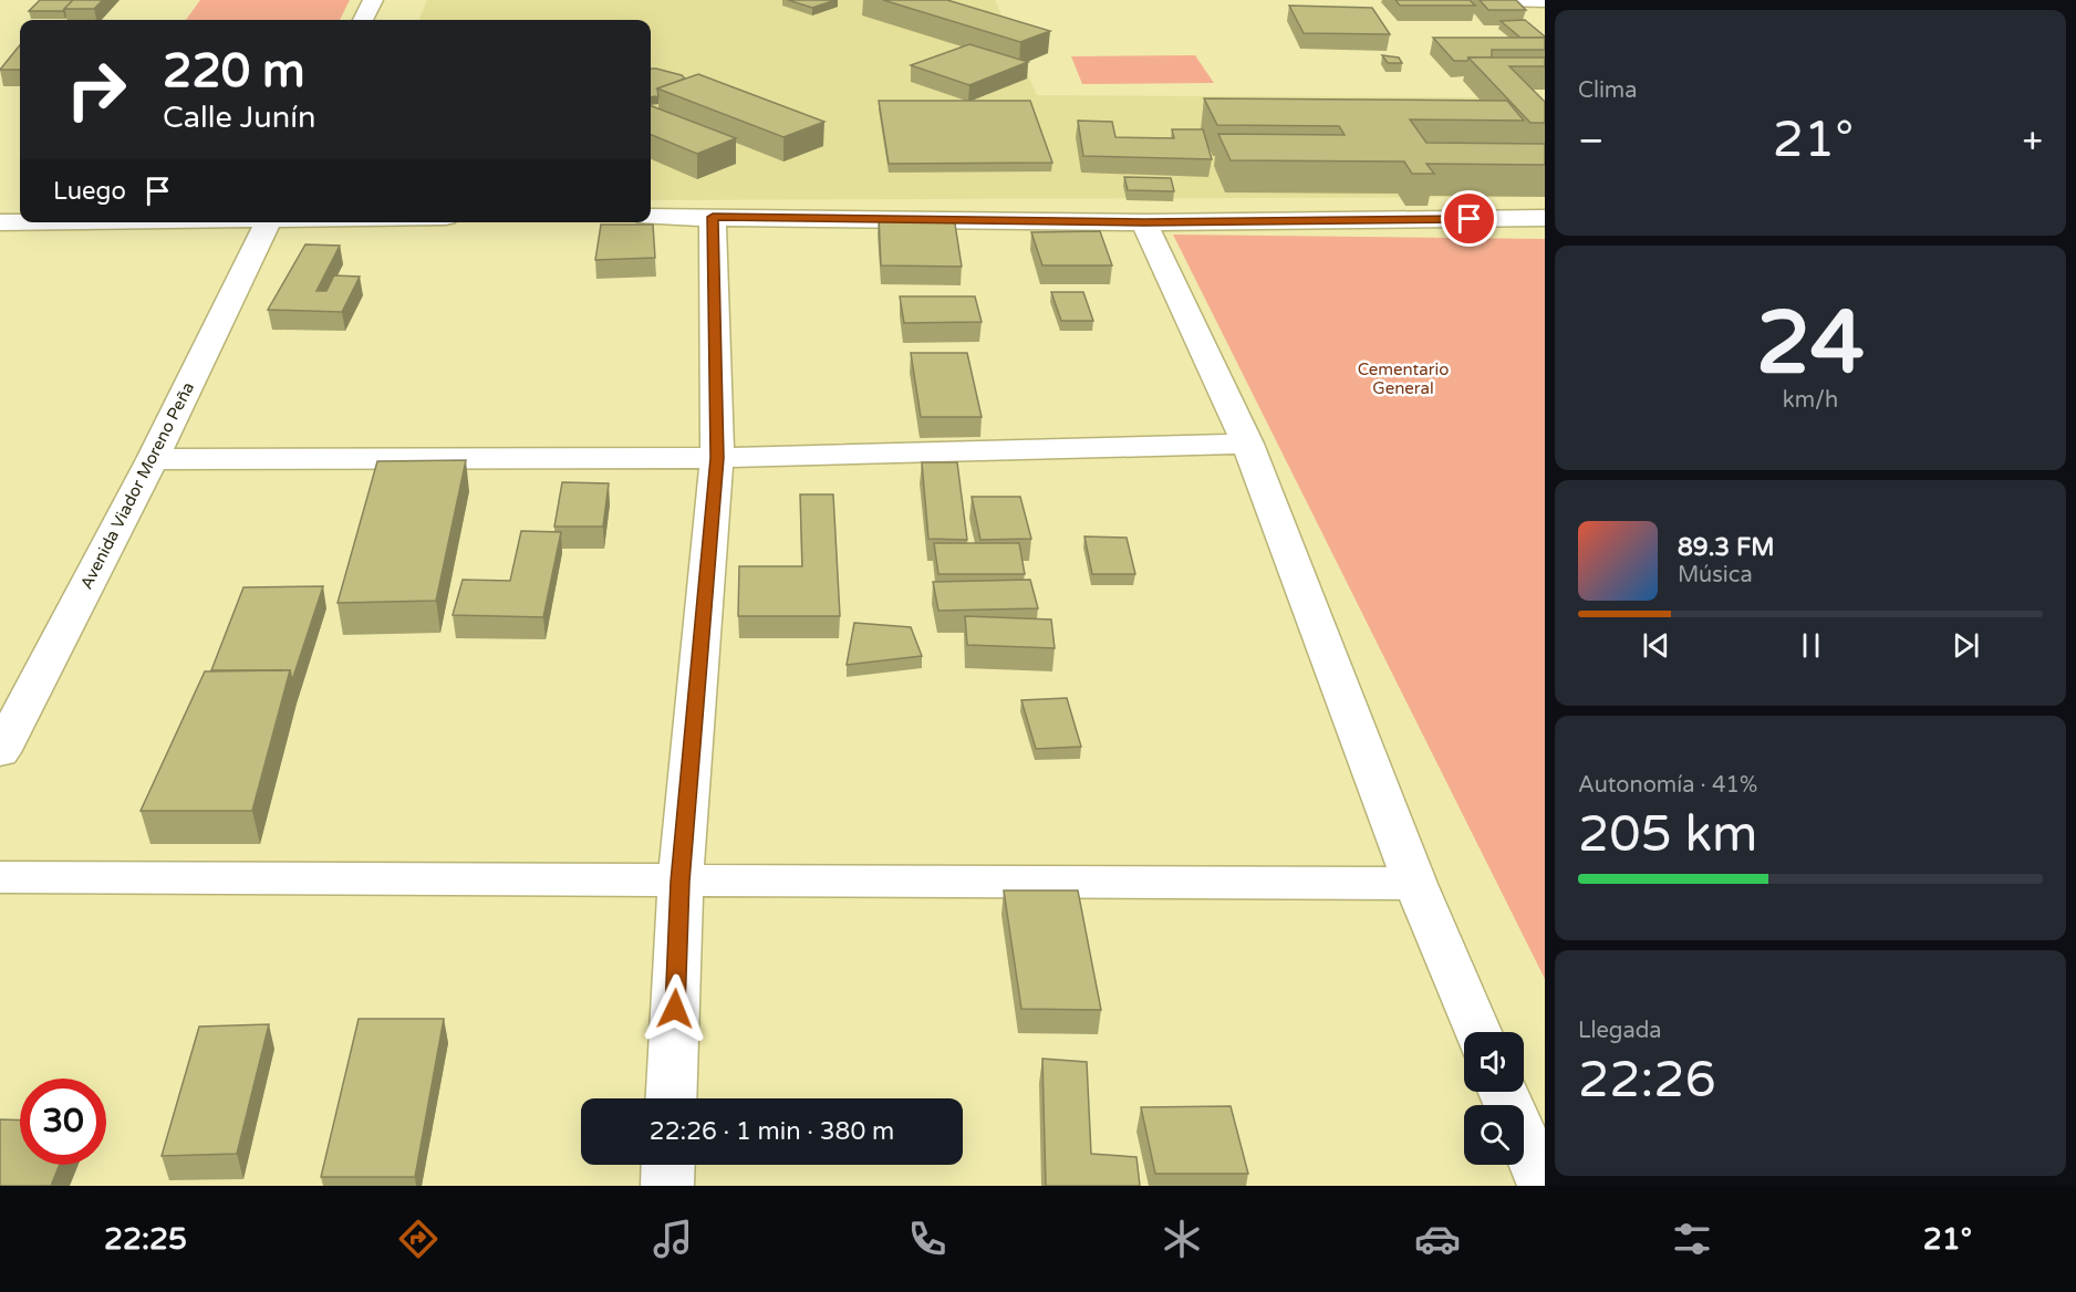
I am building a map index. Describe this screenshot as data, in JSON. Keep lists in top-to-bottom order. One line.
{"streets":{"street":["Avenida Viador Moreno Peña"]},"parks":["Cementario General"],"page":{"tile":["Clima",["24","km/h"],["Autonomía · 41%","205 km"],["Llegada","22:26"]],"turn":["220 m","Calle Junín"],"heat":["−","21°","+"],"then":"Luego","song":["89.3 FM","Música"],"limit":"30","trip":"22:26 · 1 min · 380 m","tabs":["22:25","21°"]}}
